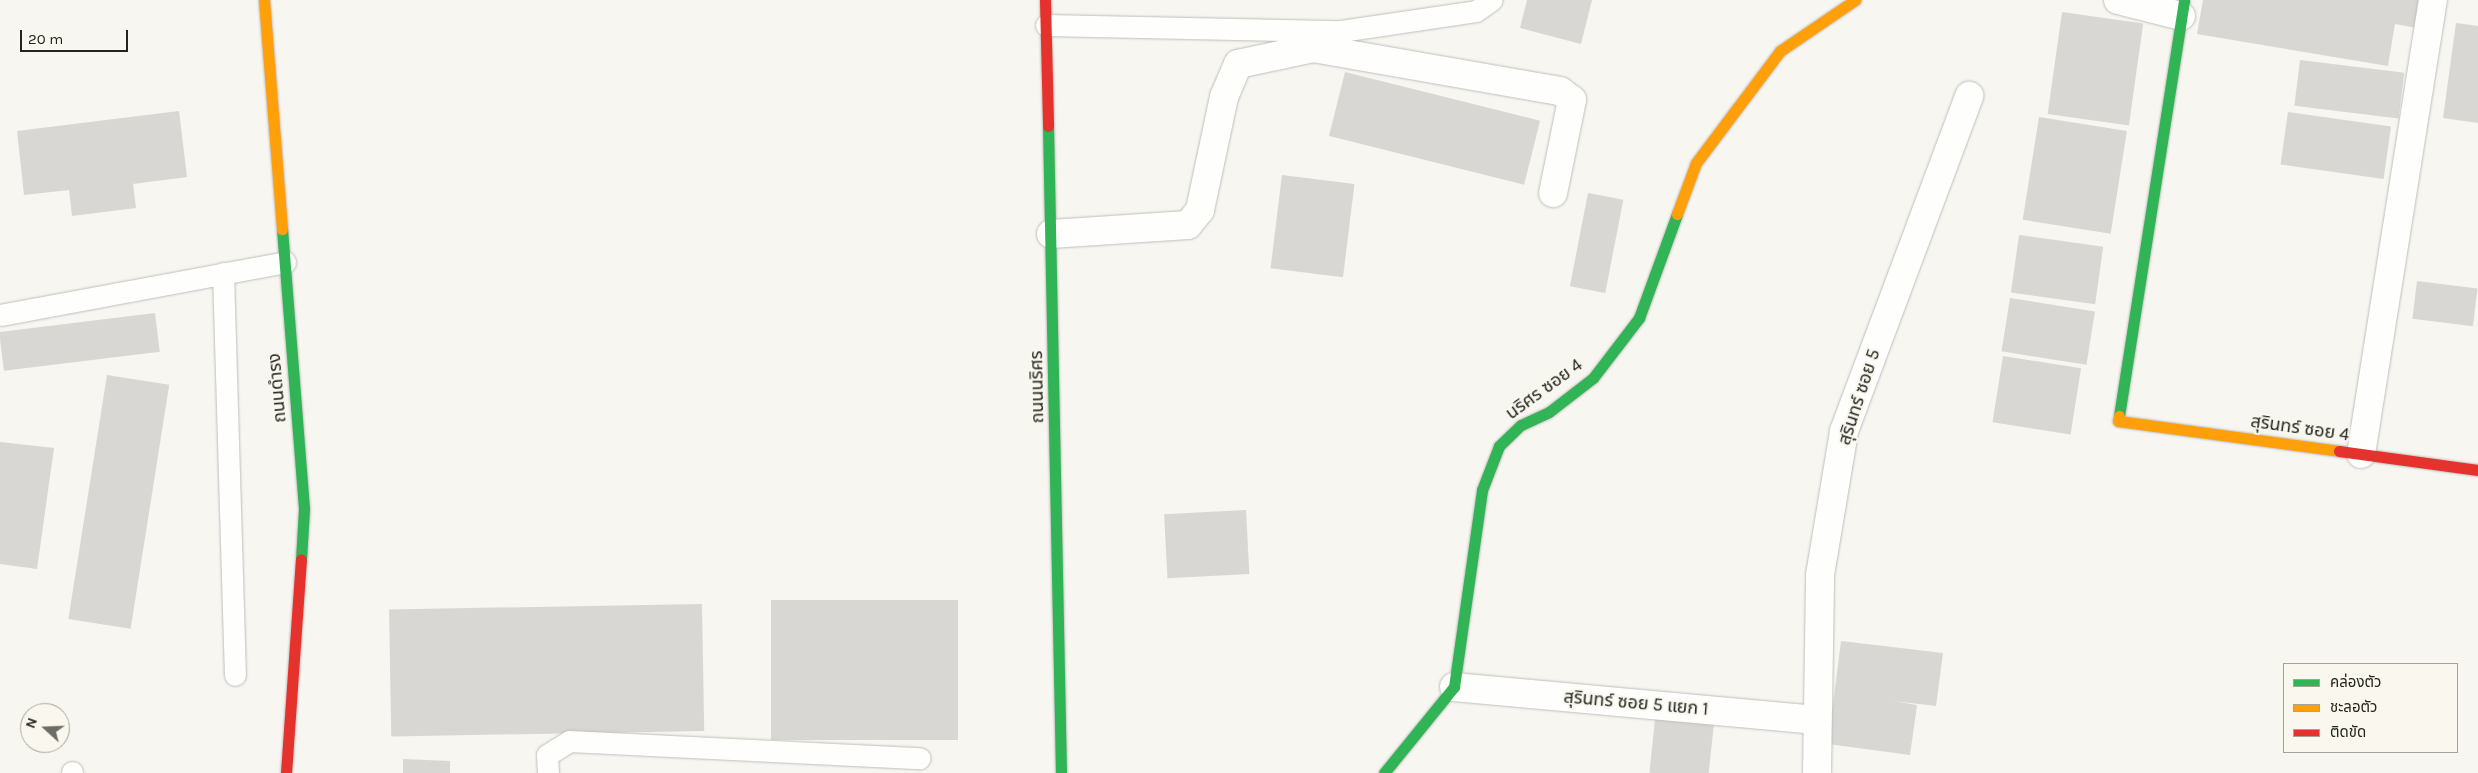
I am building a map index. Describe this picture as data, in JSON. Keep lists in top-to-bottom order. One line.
{"streets":{"street":["ถนนนริศร","ถนนดำรง","นริศร ซอย 4","สุรินทร์ ซอย 5","สุรินทร์ ซอย 4","สุรินทร์ ซอย 5 แยก 1"]},"crossings":[["นริศร ซอย 4","สุรินทร์ ซอย 5 แยก 1"],["สุรินทร์ ซอย 5","สุรินทร์ ซอย 5 แยก 1"]],"legend":["คล่องตัว","ชะลอตัว","ติดขัด"],"scale_bar":"20 m","north":"left"}
